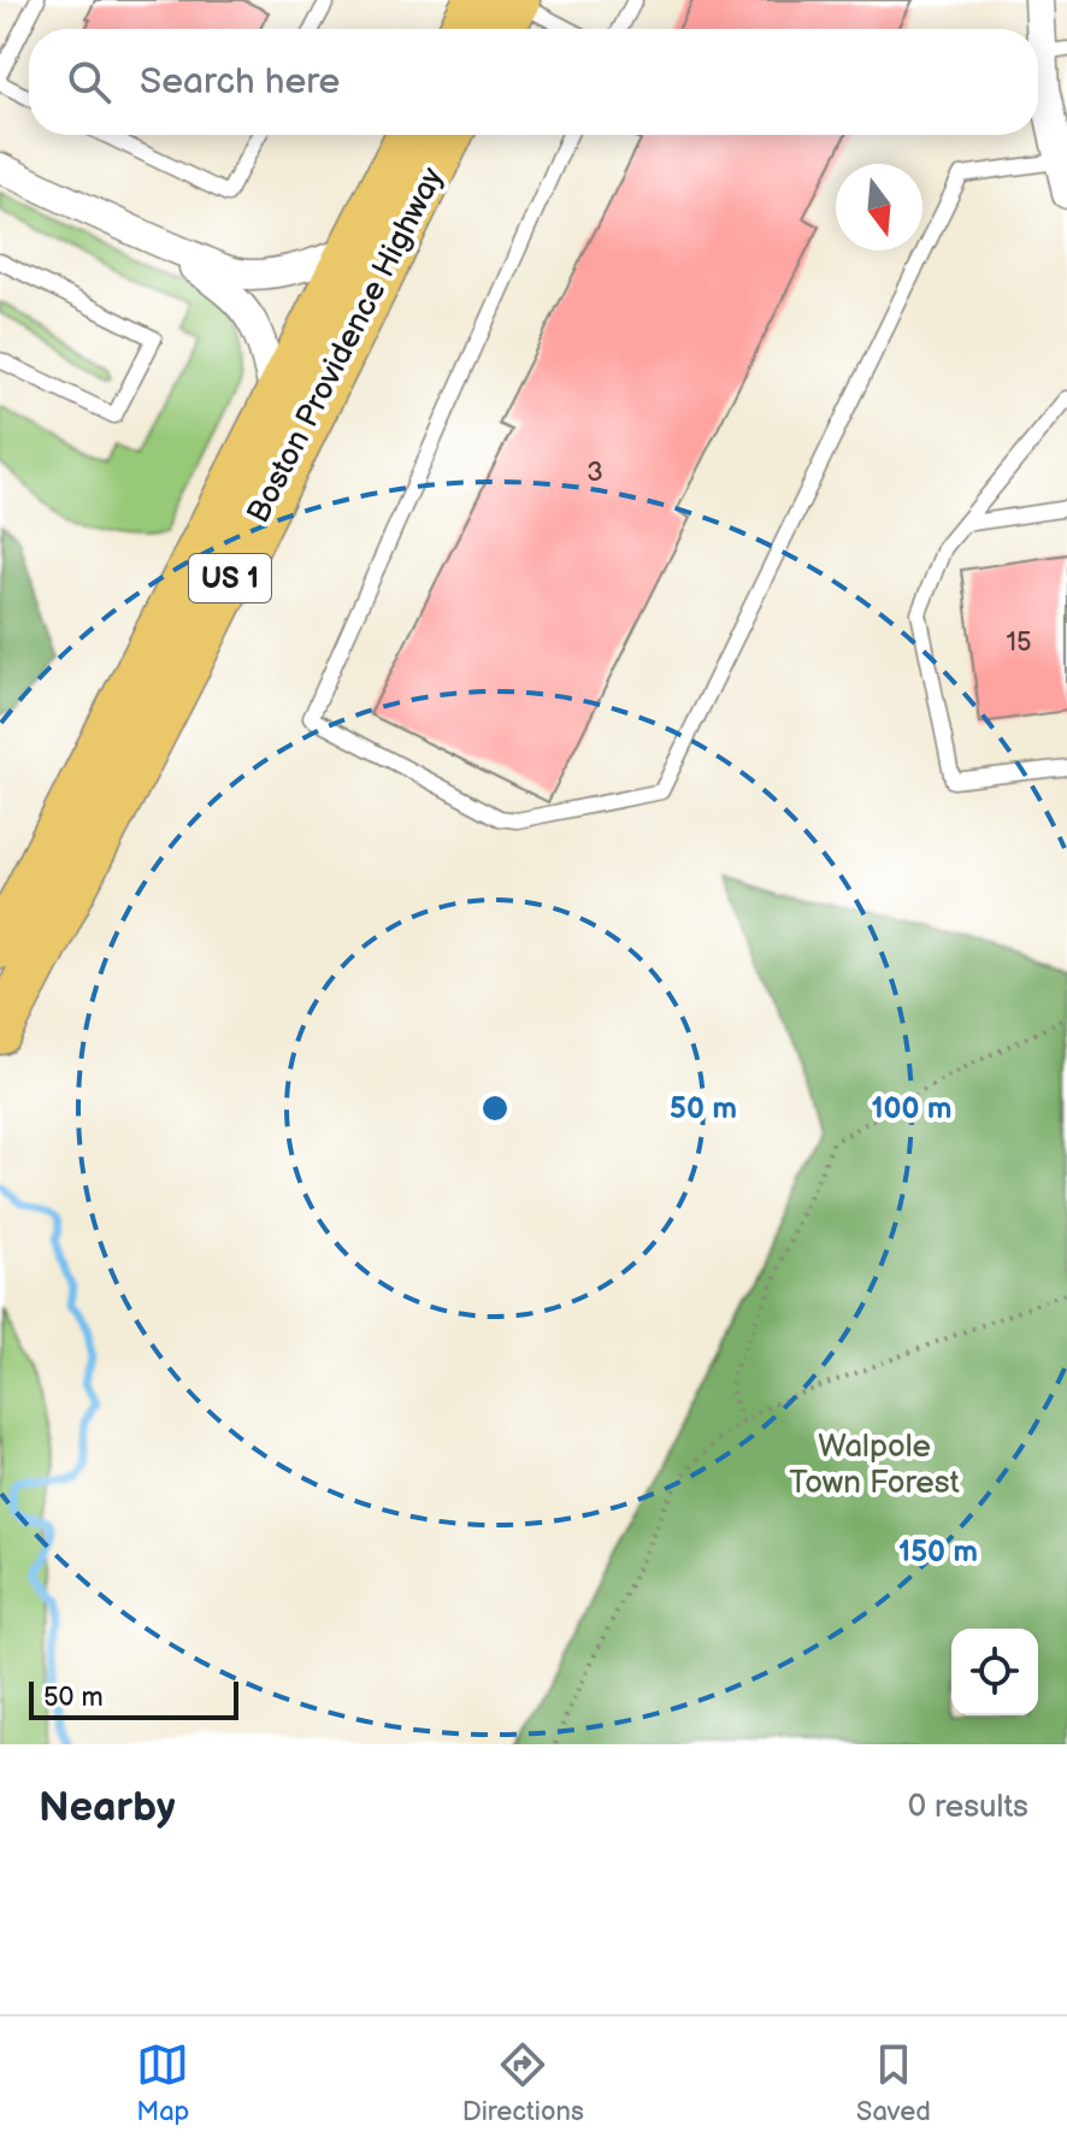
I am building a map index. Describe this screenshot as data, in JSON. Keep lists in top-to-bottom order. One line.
{"streets":{"main road":["Boston Providence Highway","US 1"]},"parks":["Walpole Town Forest"],"house_numbers":["3","15"],"scale_bar":"50 m","north":"bottom","page":{"search":"Search here","scale":"50 m","heading":["Nearby","0 results"],"nav":["Map","Directions","Saved"]},"rings":["50 m","100 m","150 m"]}
